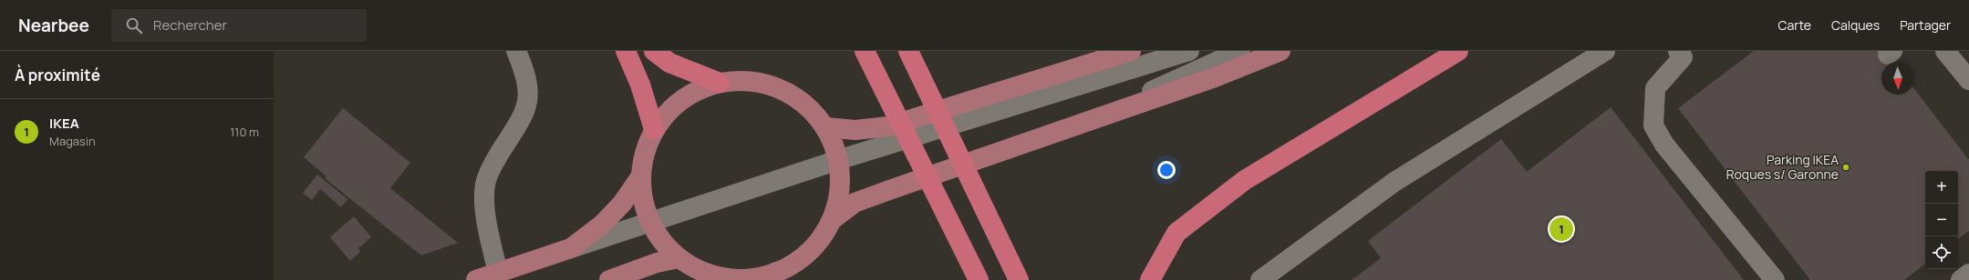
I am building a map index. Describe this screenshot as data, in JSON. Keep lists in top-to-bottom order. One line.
{"places":["Parking IKEA Roques s/ Garonne"],"north":"bottom","page":{"header":"Nearbee","search":"Rechercher","nav":["Carte","Calques","Partager"],"heading":"À proximité","list":[{"mark":"1","name":"IKEA","note":"Magasin","value":"110 m"}],"map_buttons":["+","−"],"pins":"1"}}
